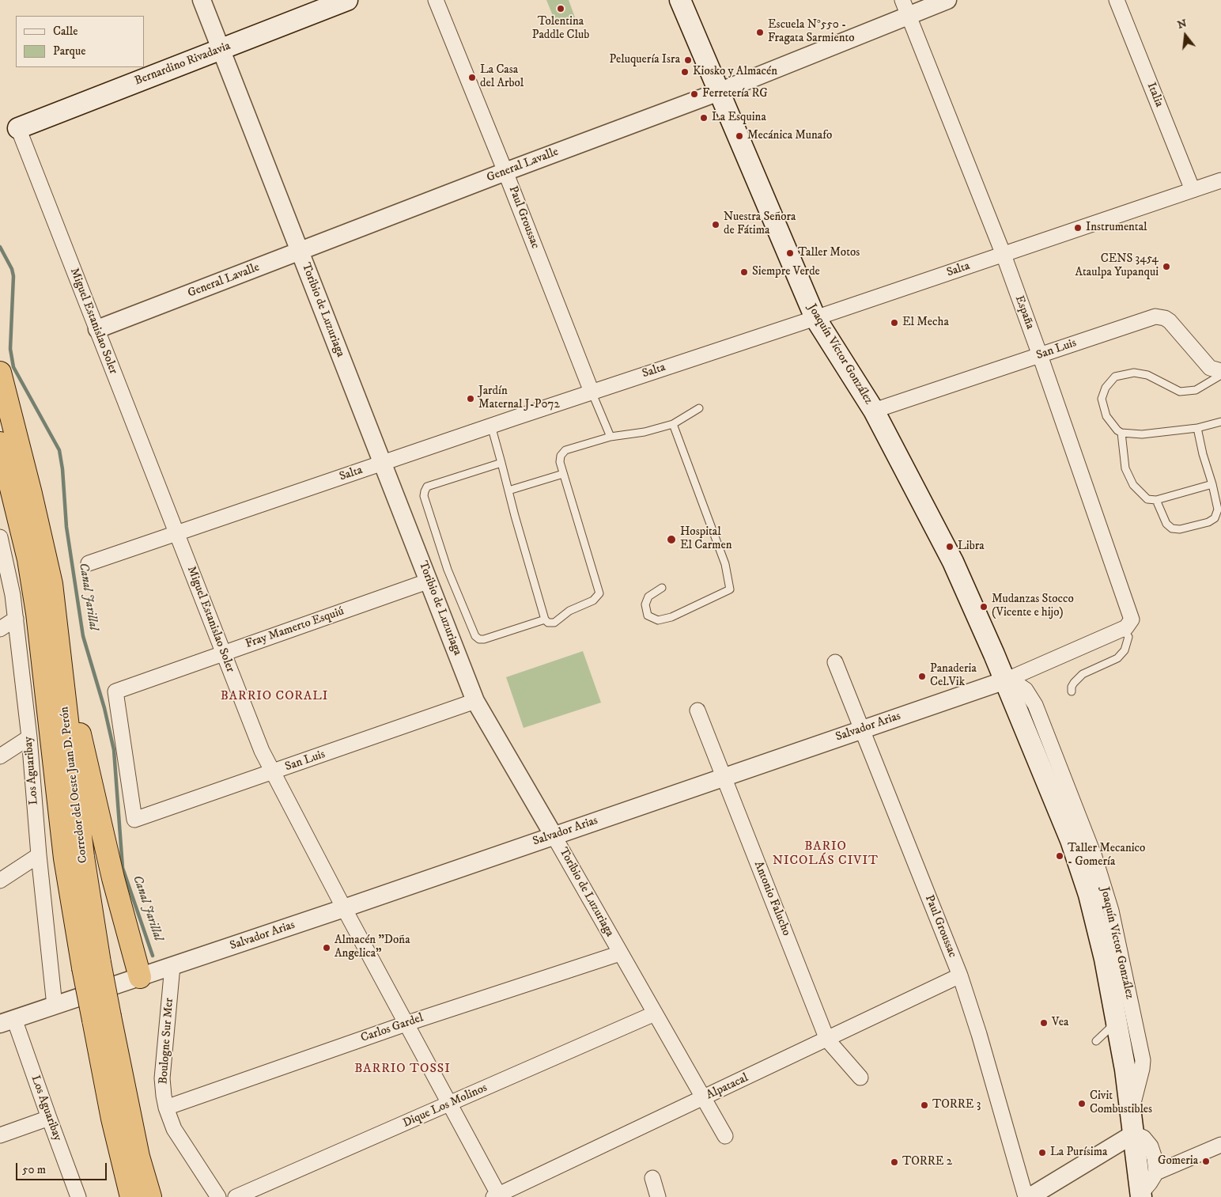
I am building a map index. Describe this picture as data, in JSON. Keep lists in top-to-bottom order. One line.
{"streets":{"highway":["Corredor del Oeste Juan D. Perón"],"main road":["Bernardino Rivadavia","Joaquín Víctor González"],"street":["Italia","General Lavalle","Paul Groussac","Salta","Toribio de Luzuriaga","España","Miguel Estanislao Soler","San Luis","Fray Mamerto Esquiú","Salvador Arias","Los Aguaribay","Antonio Falucho","Carlos Gardel","Boulogne Sur Mer","Alpatacal","Dique Los Molinos"]},"crossings":[["Bernardino Rivadavia","Toribio de Luzuriaga"],["Bernardino Rivadavia","Miguel Estanislao Soler"],["Italia","Salta"],["General Lavalle","Paul Groussac"],["General Lavalle","Toribio de Luzuriaga"],["General Lavalle","España"],["General Lavalle","Miguel Estanislao Soler"],["General Lavalle","Joaquín Víctor González"],["Paul Groussac","Salta"],["Paul Groussac","Salvador Arias"],["Paul Groussac","Alpatacal"],["Salta","Toribio de Luzuriaga"],["Salta","España"],["Salta","Miguel Estanislao Soler"],["Salta","Joaquín Víctor González"],["Toribio de Luzuriaga","San Luis"],["Toribio de Luzuriaga","Fray Mamerto Esquiú"],["Toribio de Luzuriaga","Salvador Arias"],["Toribio de Luzuriaga","Carlos Gardel"],["Toribio de Luzuriaga","Alpatacal"],["Toribio de Luzuriaga","Dique Los Molinos"],["España","San Luis"],["España","Salvador Arias"],["Miguel Estanislao Soler","San Luis"],["Miguel Estanislao Soler","Fray Mamerto Esquiú"],["Miguel Estanislao Soler","Salvador Arias"],["Miguel Estanislao Soler","Carlos Gardel"],["Miguel Estanislao Soler","Alpatacal"],["Miguel Estanislao Soler","Dique Los Molinos"],["San Luis","Joaquín Víctor González"],["San Luis","Fray Mamerto Esquiú"],["Joaquín Víctor González","Salvador Arias"],["Salvador Arias","Los Aguaribay"],["Salvador Arias","Antonio Falucho"],["Salvador Arias","Boulogne Sur Mer"],["Antonio Falucho","Alpatacal"],["Carlos Gardel","Boulogne Sur Mer"]],"districts":["BARRIO CORALI","BARIO NICOLÁS CIVIT","BARRIO TOSSI"],"water":["Canal Jarillal"],"places":["Tolentina Paddle Club","Escuela N°550 - Fragata Sarmiento","Peluquería Isra","Kiosko y Almacén","La Casa del Arbol","Ferretería RG","La Esquina","Mecánica Munafo","Nuestra Señora de Fátima","Instrumental","Taller Motos","CENS 3454 Ataulpa Yupanqui","Siempre Verde","El Mecha","Jardín Maternal J-P072","Hospital El Carmen","Libra","Mudanzas Stocco (Vicente e hijo)","Panaderia Cel.Vik","Taller Mecanico - Gomería","Almacén \"Doña Angelica\"","Vea","Civit Combustibles","TORRE 3","La Purísima","Gomeria","TORRE 2"],"legend":["Calle","Parque"],"scale_bar":"50 m","north":"top"}
